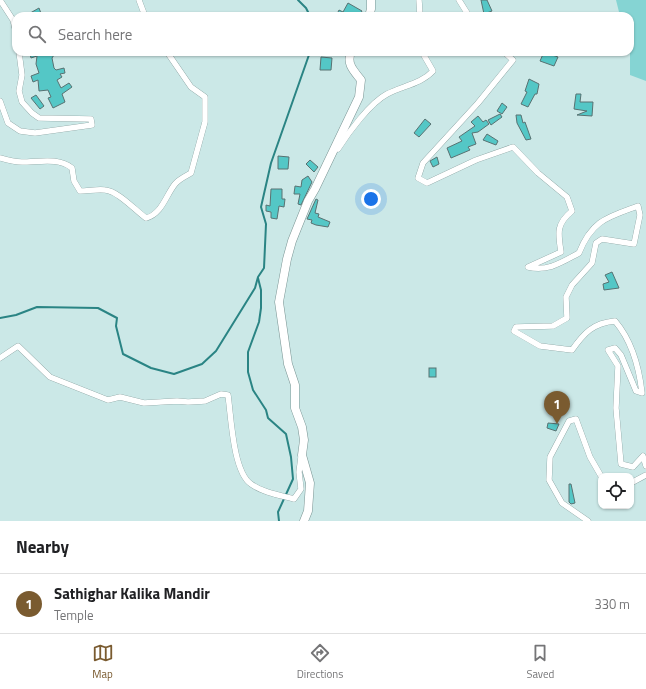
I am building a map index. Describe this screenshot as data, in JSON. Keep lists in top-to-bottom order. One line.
{"page":{"search":"Search here","pins":"1","heading":"Nearby","list":[{"mark":"1","name":"Sathighar Kalika Mandir","note":"Temple","value":"330 m"}],"nav":["Map","Directions","Saved"]}}
